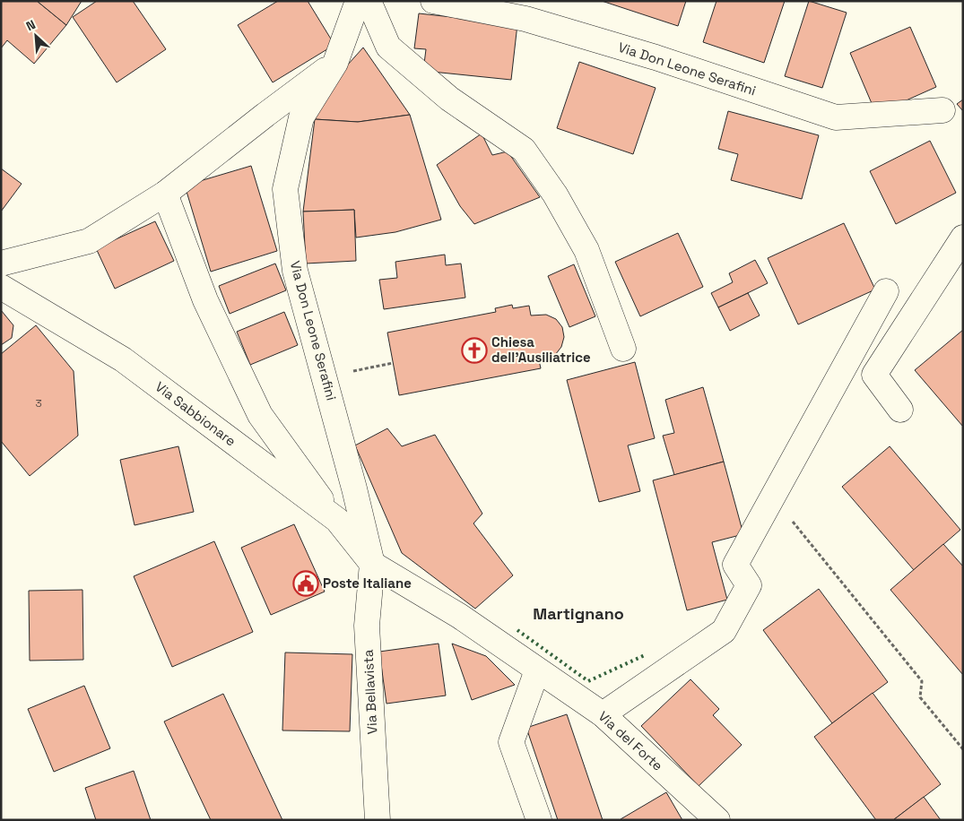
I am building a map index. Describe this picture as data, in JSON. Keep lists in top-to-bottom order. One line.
{"streets":{"street":["Via Don Leone Serafini","Via Sabbionare","Via Bellavista","Via del Forte"]},"crossings":[["Via Don Leone Serafini","Via Sabbionare"],["Via Don Leone Serafini","Via Bellavista"],["Via Don Leone Serafini","Via del Forte"],["Via Sabbionare","Via Bellavista"],["Via Sabbionare","Via del Forte"],["Via Bellavista","Via del Forte"]],"districts":["Martignano"],"places":{"church":["Chiesa dell'Ausiliatrice"],"public building":["Poste Italiane"]},"house_numbers":["3"],"north":"top left"}
